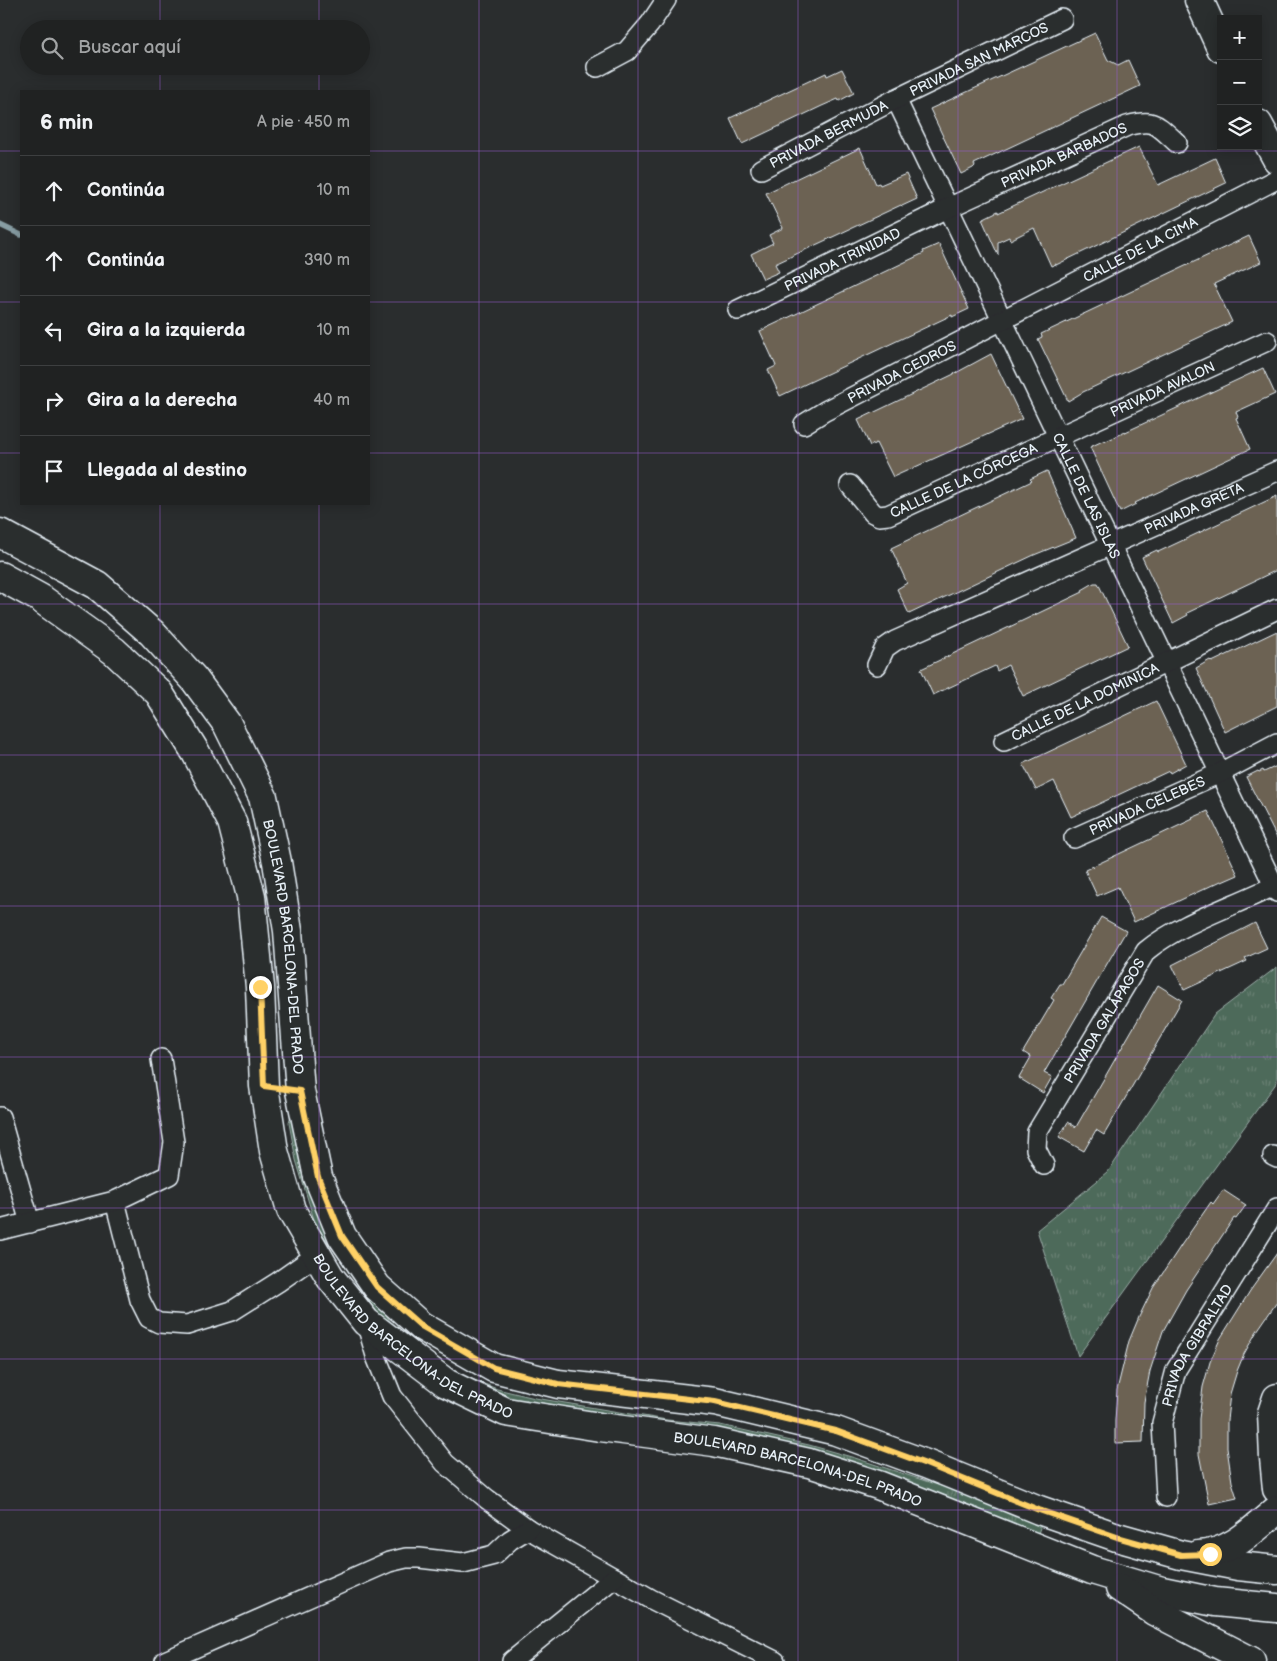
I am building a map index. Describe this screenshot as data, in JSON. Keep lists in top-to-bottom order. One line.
{"streets":{"main road":["BOULEVARD BARCELONA-DEL PRADO"],"street":["PRIVADA SAN MARCOS","PRIVADA BERMUDA","PRIVADA BARBADOS","CALLE DE LA CIMA","PRIVADA TRINIDAD","PRIVADA CEDROS","PRIVADA AVALON","CALLE DE LA CÓRCEGA","CALLE DE LAS ISLAS","PRIVADA GRETA","CALLE DE LA DOMINICA","PRIVADA CELEBES","PRIVADA GALÁPAGOS","PRIVADA GIBRALTAD"]},"crossings":[["PRIVADA SAN MARCOS","PRIVADA BERMUDA"],["PRIVADA SAN MARCOS","CALLE DE LAS ISLAS"],["PRIVADA BERMUDA","CALLE DE LAS ISLAS"],["PRIVADA BARBADOS","PRIVADA TRINIDAD"],["PRIVADA BARBADOS","CALLE DE LAS ISLAS"],["CALLE DE LA CIMA","PRIVADA CEDROS"],["CALLE DE LA CIMA","CALLE DE LAS ISLAS"],["PRIVADA TRINIDAD","CALLE DE LAS ISLAS"],["PRIVADA CEDROS","CALLE DE LAS ISLAS"],["PRIVADA AVALON","CALLE DE LA CÓRCEGA"],["PRIVADA AVALON","CALLE DE LAS ISLAS"],["CALLE DE LA CÓRCEGA","CALLE DE LAS ISLAS"],["CALLE DE LAS ISLAS","PRIVADA GRETA"],["CALLE DE LAS ISLAS","CALLE DE LA DOMINICA"],["CALLE DE LAS ISLAS","PRIVADA CELEBES"],["CALLE DE LAS ISLAS","PRIVADA GALÁPAGOS"]],"page":{"map_buttons":["+","−"],"search":"Buscar aquí","heading":["6 min","A pie · 450 m"],"list":[["Continúa","10 m"],["Continúa","390 m"],["Gira a la izquierda","10 m"],["Gira a la derecha","40 m"],"Llegada al destino"]}}
